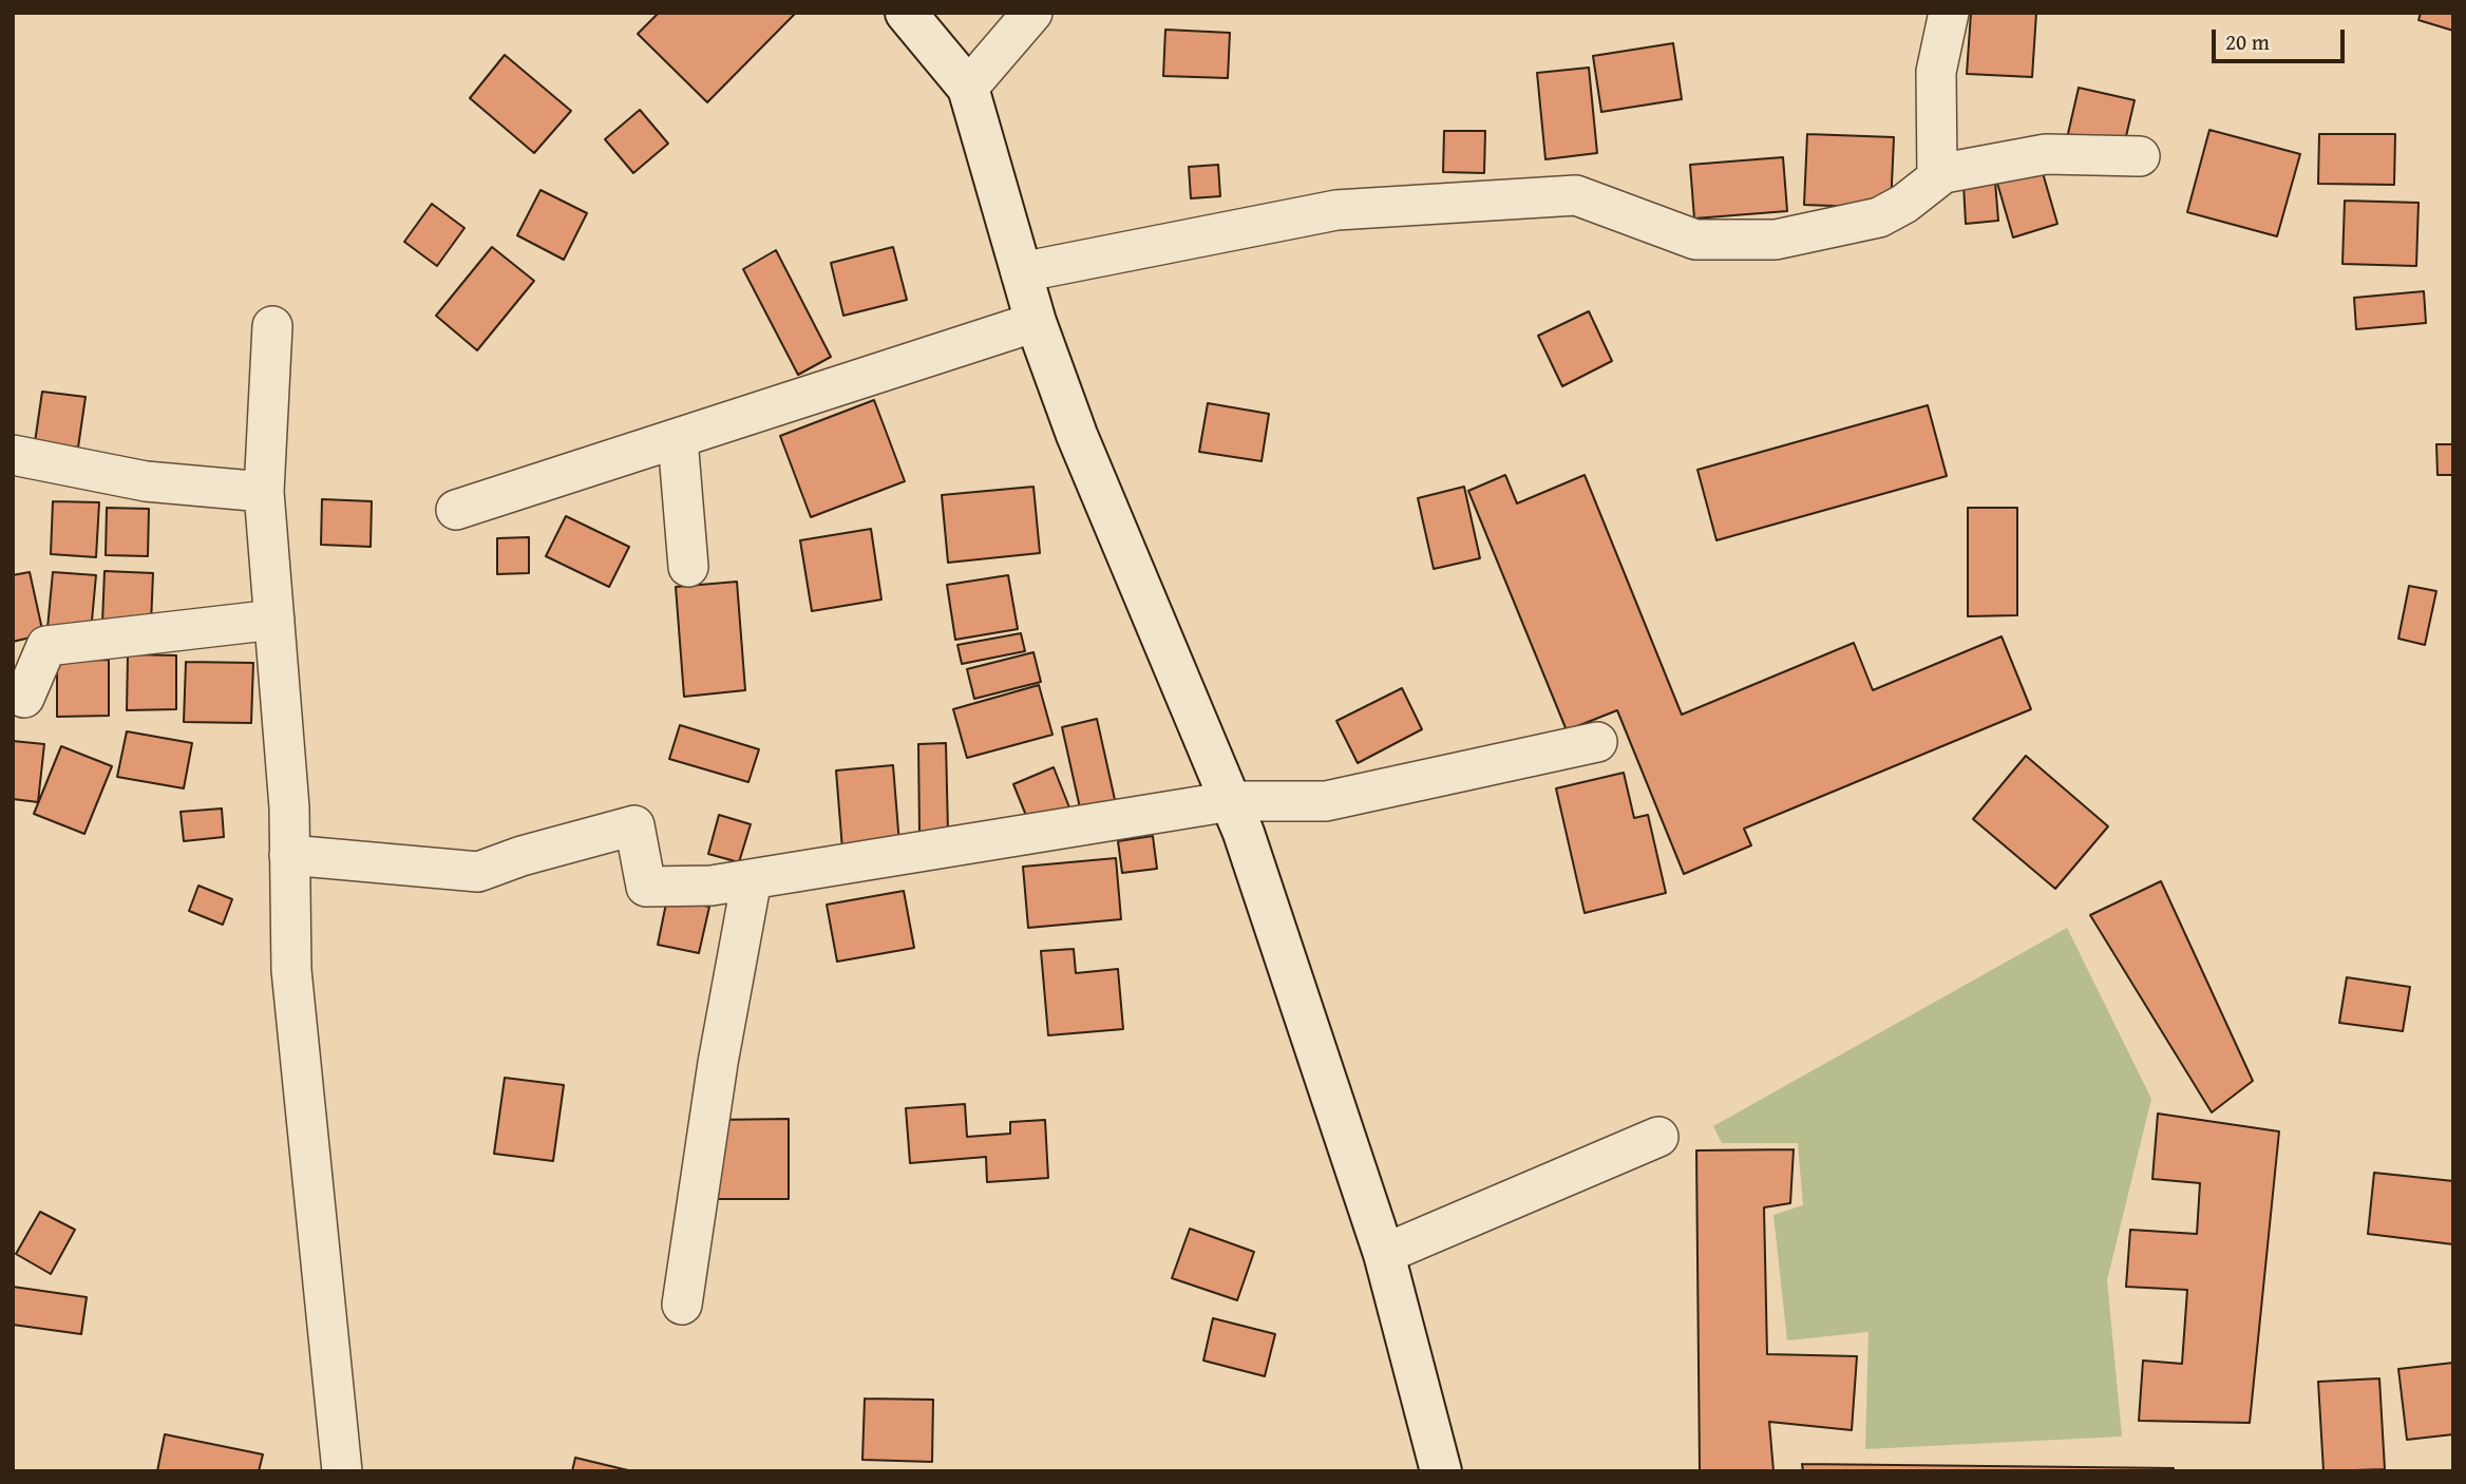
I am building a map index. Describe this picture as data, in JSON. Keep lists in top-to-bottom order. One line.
{"scale_bar":"20 m"}
